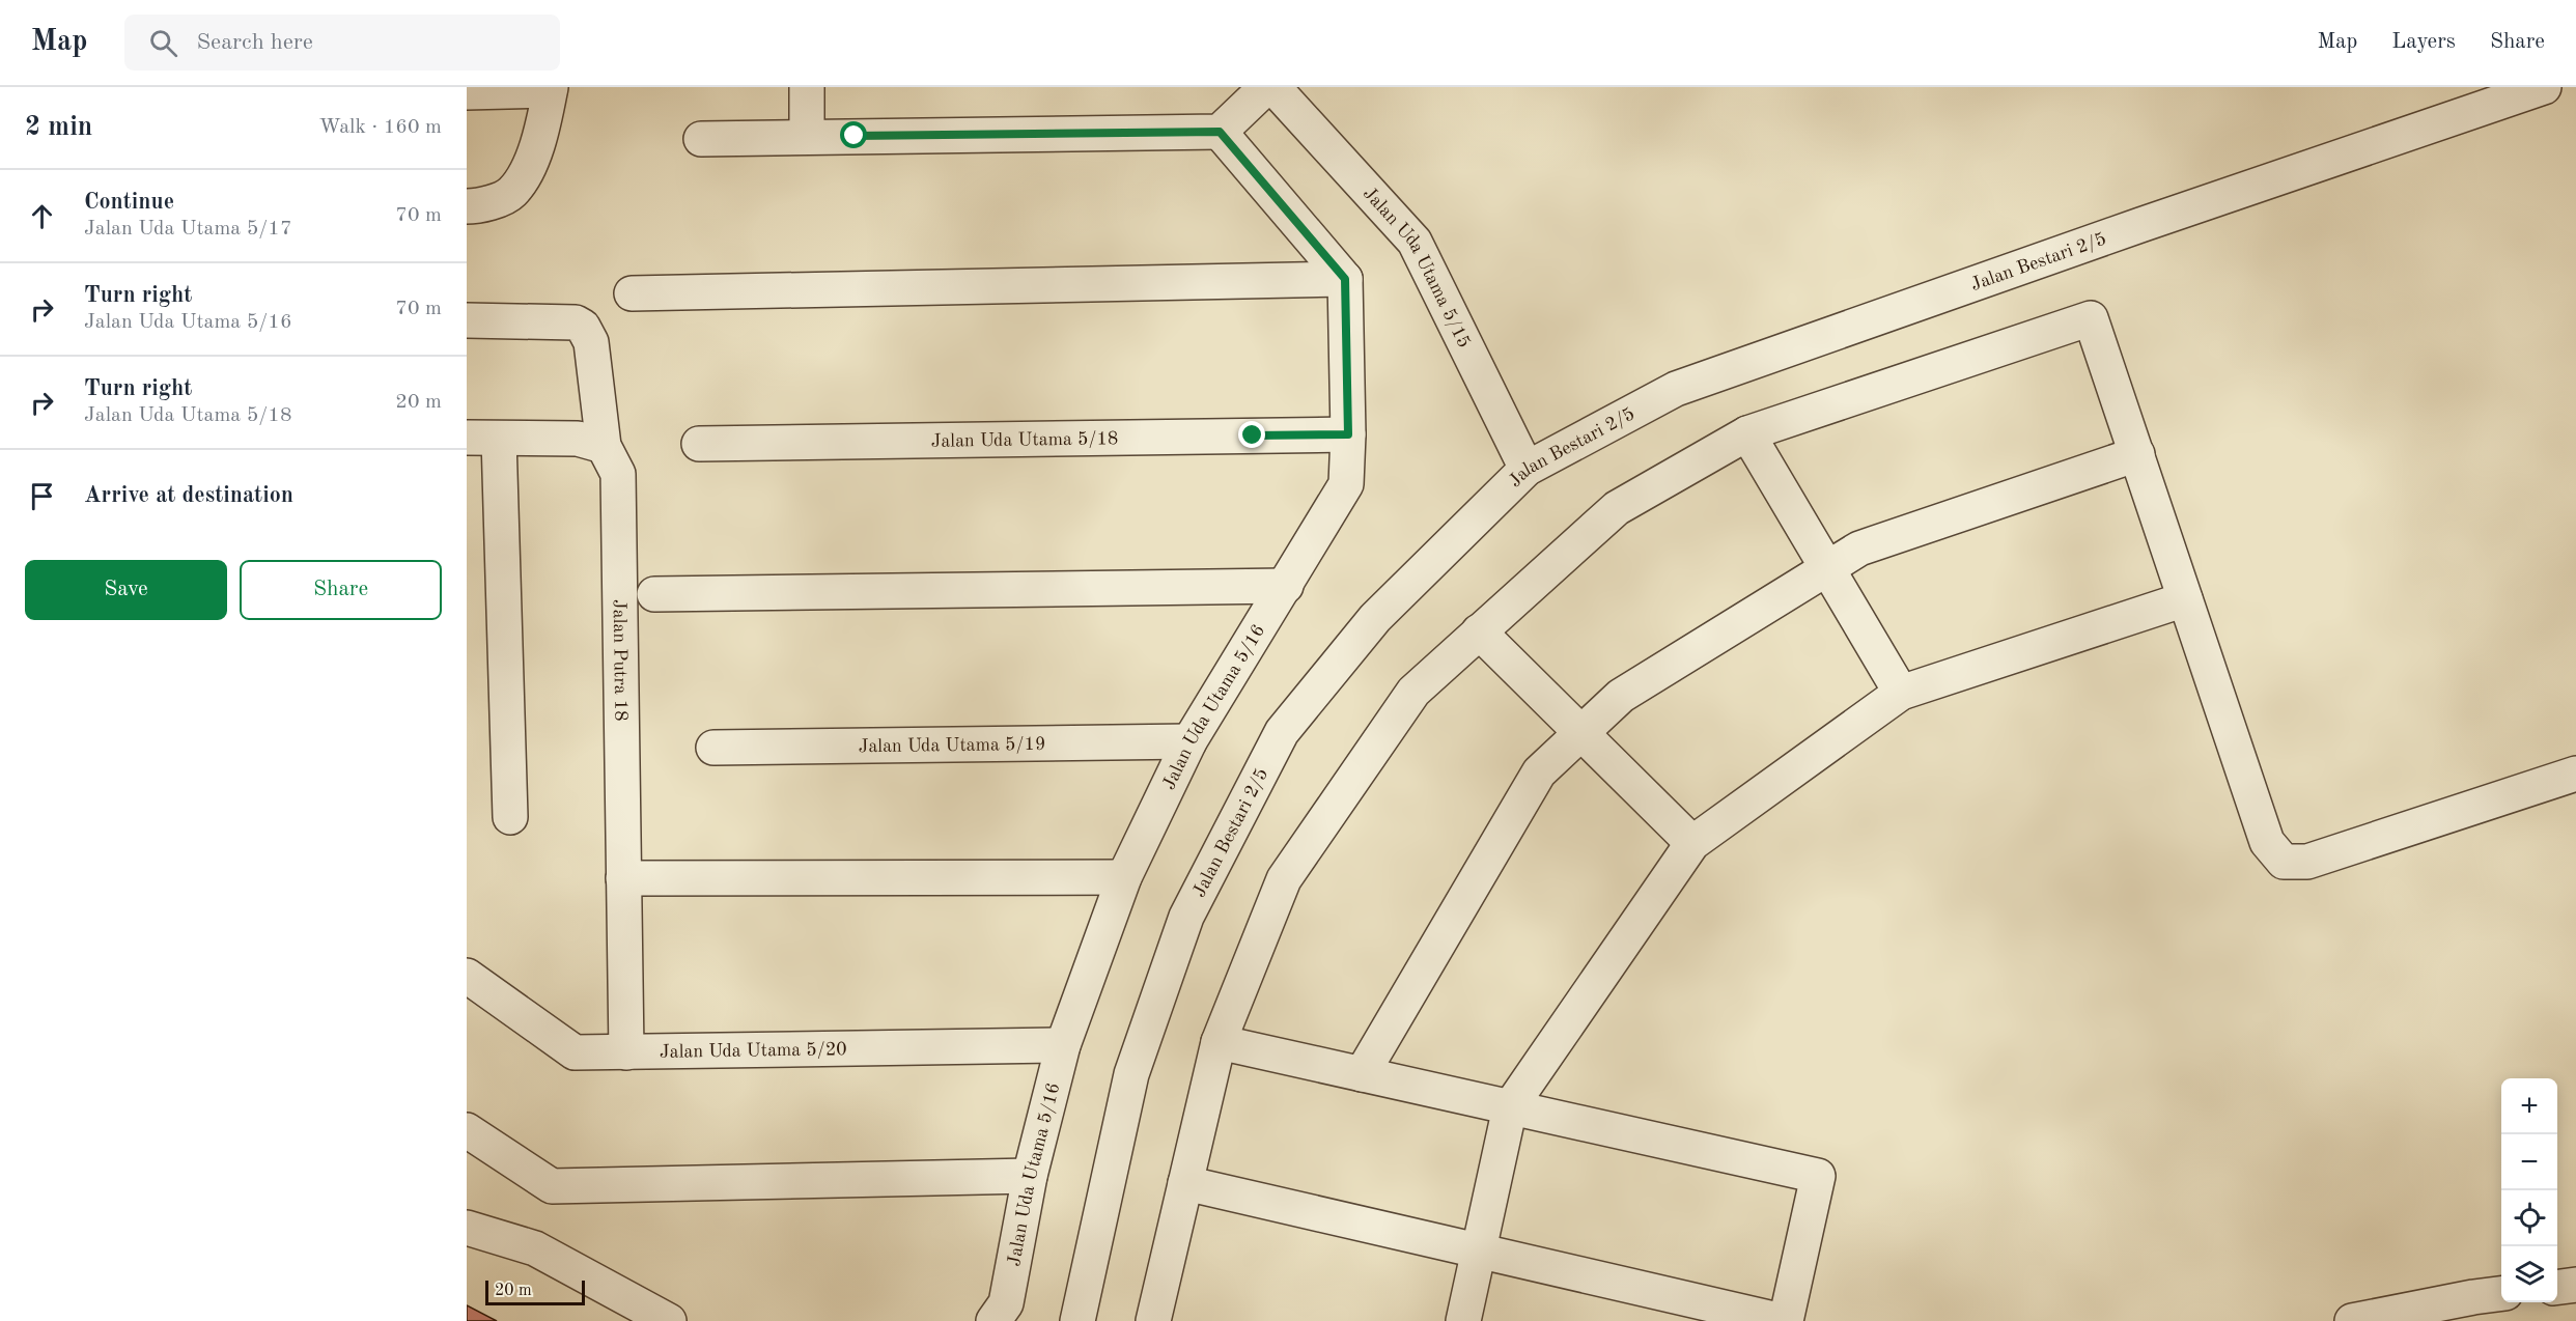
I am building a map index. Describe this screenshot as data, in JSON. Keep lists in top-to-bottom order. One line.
{"streets":{"street":["Jalan Bestari 2/5","Jalan Uda Utama 5/15","Jalan Uda Utama 5/18","Jalan Putra 18","Jalan Uda Utama 5/16","Jalan Uda Utama 5/19","Jalan Uda Utama 5/20"]},"crossings":[["Jalan Bestari 2/5","Jalan Uda Utama 5/15"],["Jalan Uda Utama 5/18","Jalan Uda Utama 5/16"],["Jalan Putra 18","Jalan Uda Utama 5/20"],["Jalan Uda Utama 5/16","Jalan Uda Utama 5/19"],["Jalan Uda Utama 5/16","Jalan Uda Utama 5/20"]],"scale_bar":"20 m","page":{"header":"Map","search":"Search here","nav":["Map","Layers","Share"],"heading":["2 min","Walk · 160 m"],"list":[["Continue","Jalan Uda Utama 5/17","70 m"],["Turn right","Jalan Uda Utama 5/16","70 m"],["Turn right","Jalan Uda Utama 5/18","20 m"],"Arrive at destination"],"buttons":["Save","Share"],"map_buttons":["+","−"],"scale":"20 m"}}
